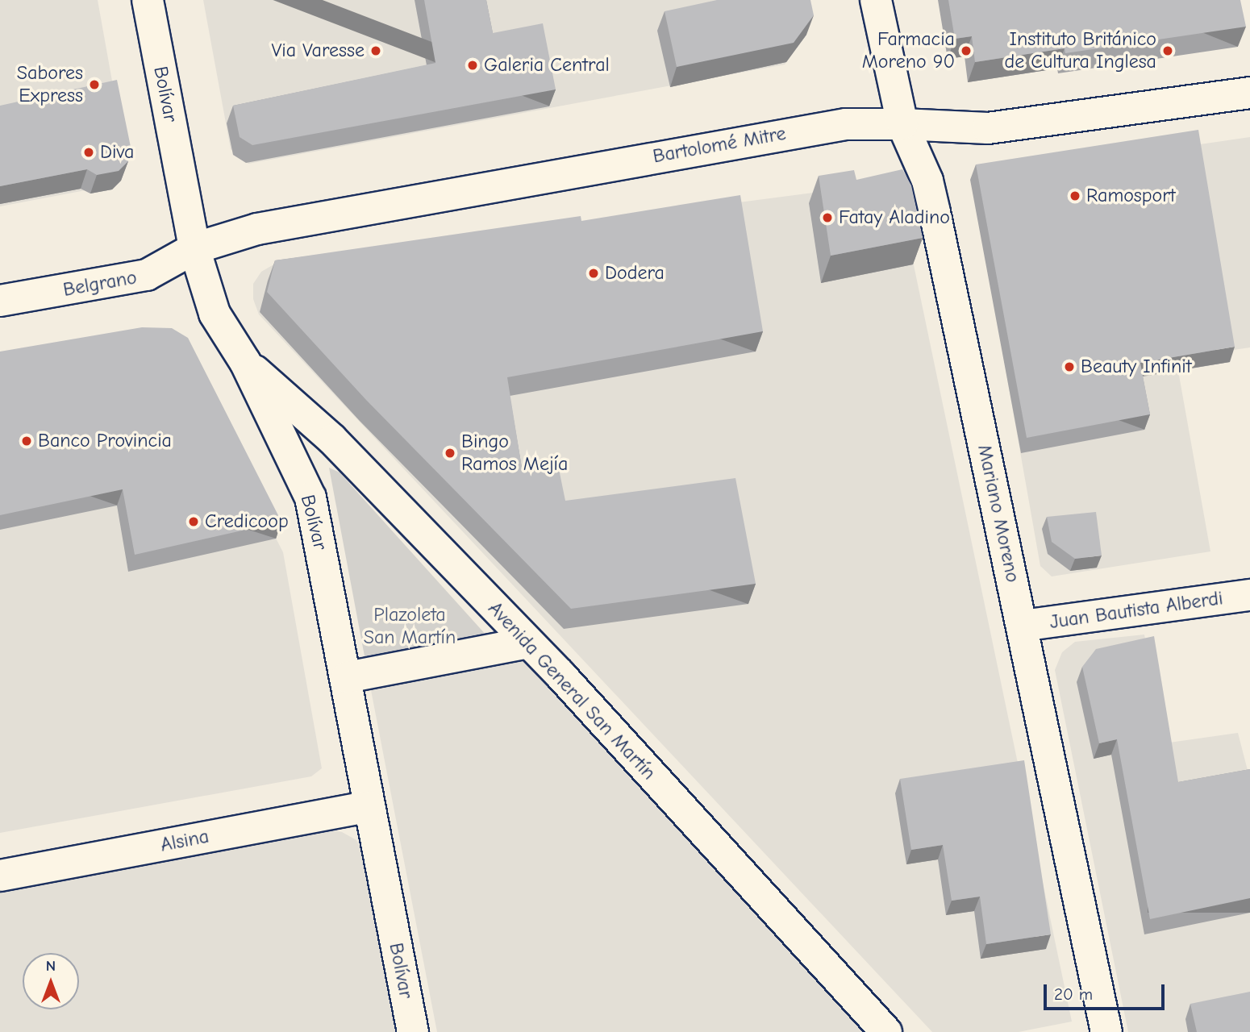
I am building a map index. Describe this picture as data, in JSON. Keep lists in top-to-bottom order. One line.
{"streets":{"street":["Bolívar","Bartolomé Mitre","Belgrano","Mariano Moreno","Juan Bautista Alberdi","Avenida General San Martín","Alsina"]},"crossings":[["Bolívar","Bartolomé Mitre"],["Bolívar","Belgrano"],["Bolívar","Avenida General San Martín"],["Bolívar","Alsina"],["Bartolomé Mitre","Belgrano"],["Bartolomé Mitre","Mariano Moreno"],["Mariano Moreno","Juan Bautista Alberdi"]],"parks":["Plazoleta San Martín"],"places":["Via Varesse","Farmacia Moreno 90","Instituto Británico de Cultura Inglesa","Galeria Central","Sabores Express","Diva","Ramosport","Fatay Aladino","Dodera","Beauty Infinit","Banco Provincia","Bingo Ramos Mejía","Credicoop"],"scale_bar":"20 m","north":"top"}
